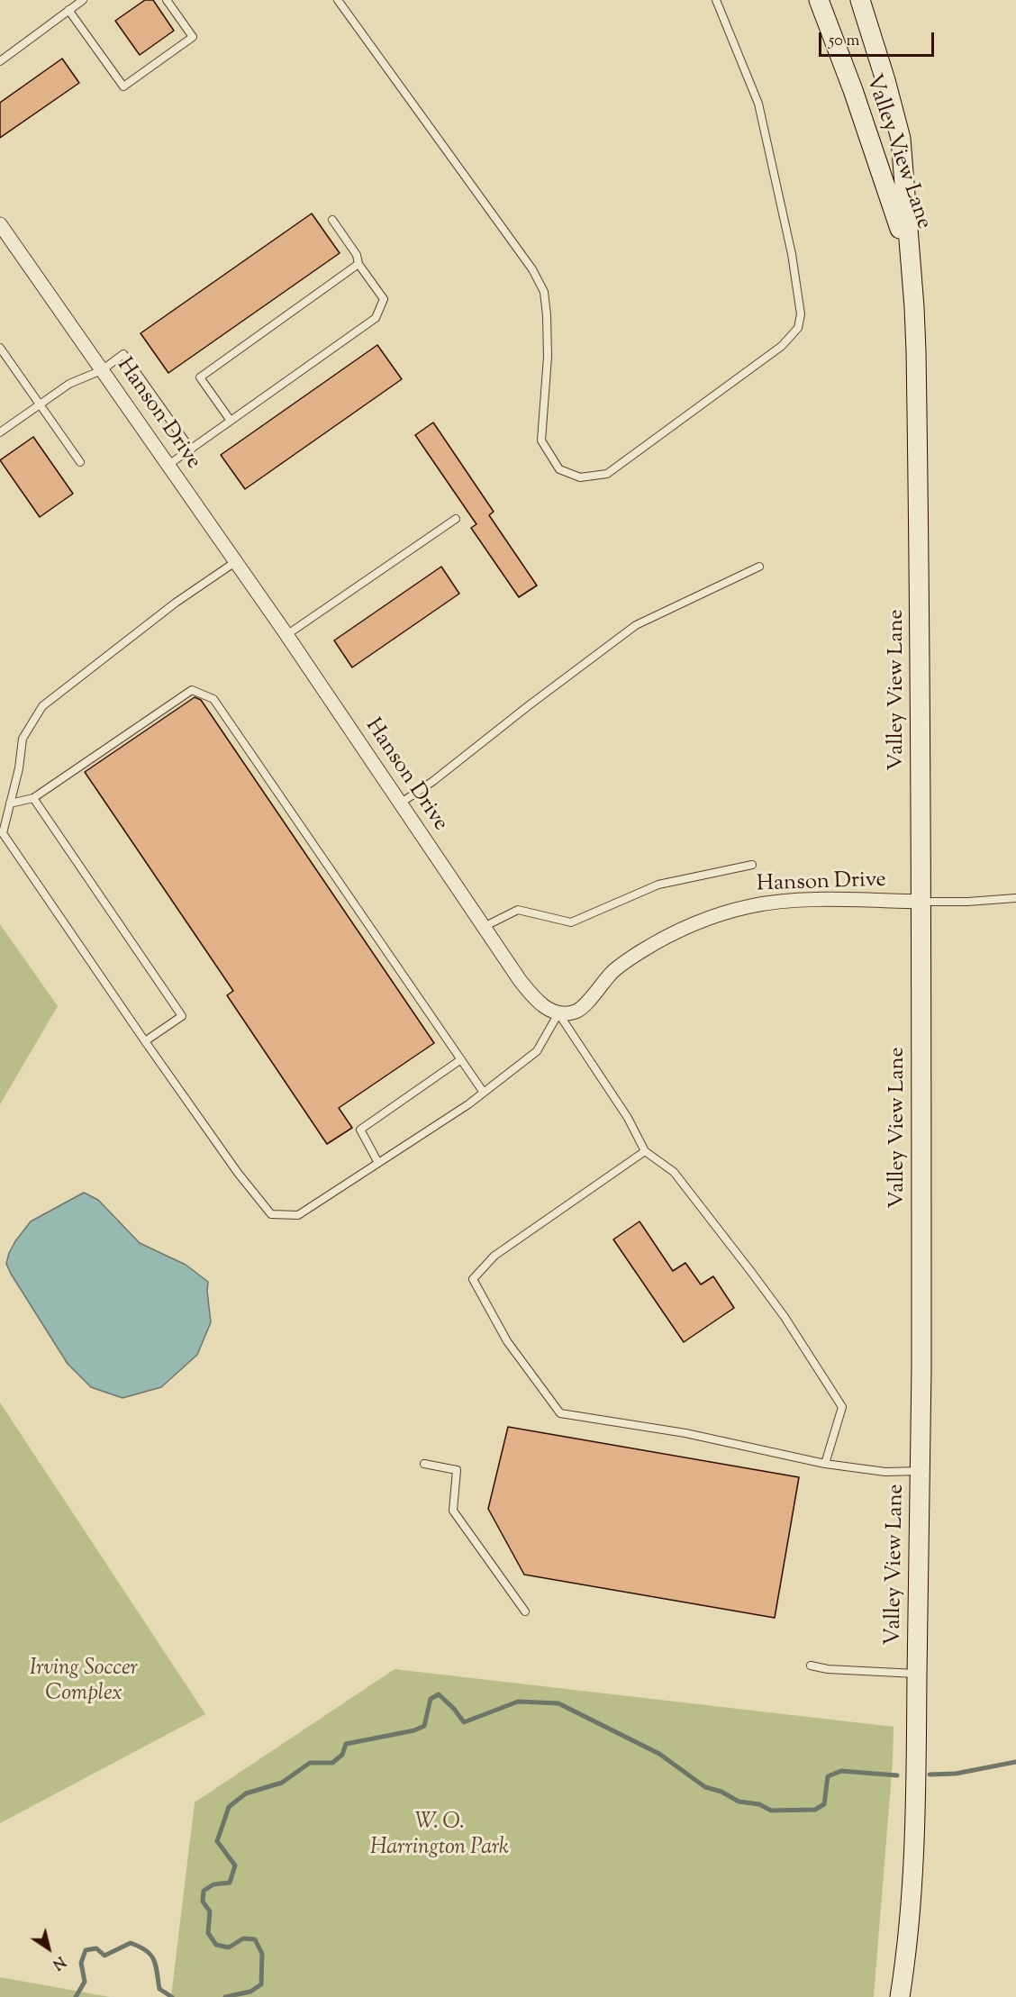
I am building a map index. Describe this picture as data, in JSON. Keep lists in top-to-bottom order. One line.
{"streets":{"main road":["Valley View Lane"],"street":["Hanson Drive"]},"crossings":[["Valley View Lane","Hanson Drive"]],"parks":["Irving Soccer Complex","W. O. Harrington Park"],"scale_bar":"50 m","north":"bottom right"}
